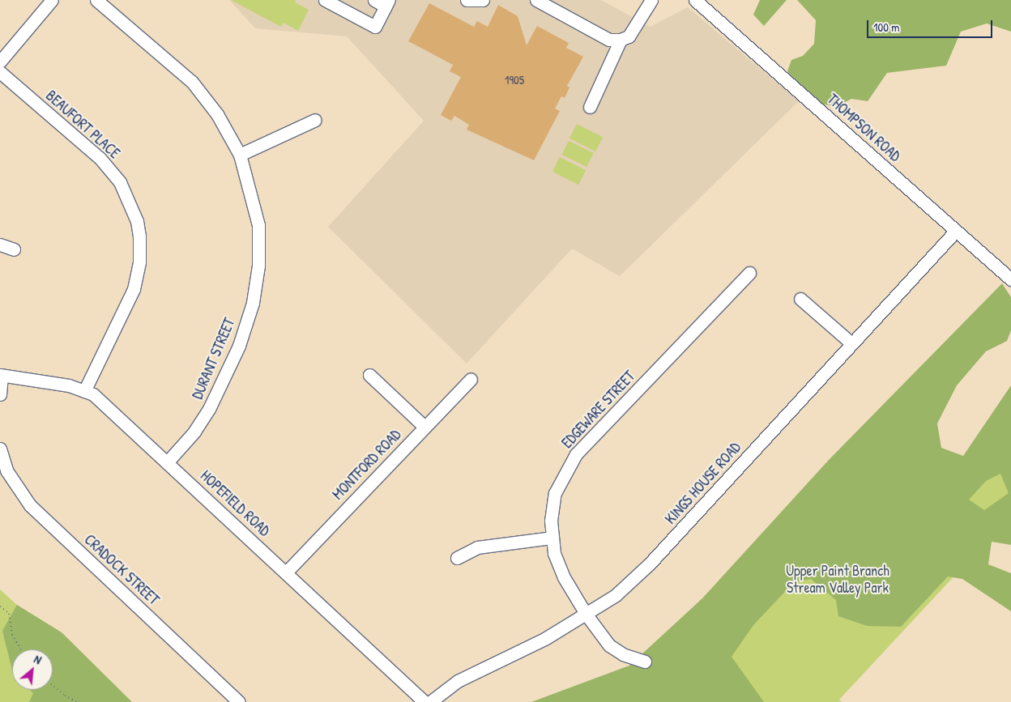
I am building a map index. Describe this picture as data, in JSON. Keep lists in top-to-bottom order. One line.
{"streets":{"street":["BEAUFORT PLACE","THOMPSON ROAD","DURANT STREET","EDGEWARE STREET","MONTFORD ROAD","KINGS HOUSE ROAD","HOPEFIELD ROAD","CRADOCK STREET"]},"crossings":[["BEAUFORT PLACE","HOPEFIELD ROAD"],["THOMPSON ROAD","KINGS HOUSE ROAD"],["DURANT STREET","HOPEFIELD ROAD"],["EDGEWARE STREET","KINGS HOUSE ROAD"],["MONTFORD ROAD","HOPEFIELD ROAD"]],"parks":["Upper Paint Branch Stream Valley Park"],"house_numbers":["1905"],"scale_bar":"100 m","north":"top right"}
